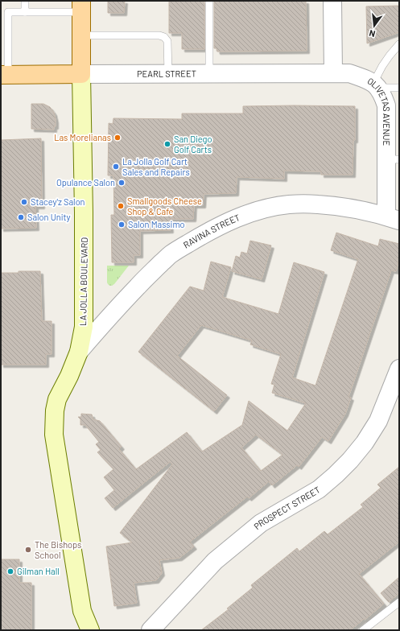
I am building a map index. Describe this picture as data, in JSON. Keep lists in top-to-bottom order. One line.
{"streets":{"main road":["PEARL STREET","LA JOLLA BOULEVARD"],"street":["OLIVETAS AVENUE","RAVINA STREET","PROSPECT STREET"]},"crossings":[["PEARL STREET","OLIVETAS AVENUE"],["PEARL STREET","LA JOLLA BOULEVARD"],["OLIVETAS AVENUE","RAVINA STREET"],["RAVINA STREET","LA JOLLA BOULEVARD"]],"places":["Las Morelianas","San Diego Golf Carts","La Jolla Golf Cart Sales and Repairs","Opulance Salon","Stacey'z Salon","Smallgoods Cheese Shop & Cafe","Salon Unity","Salon Massimo","The Bishops School","Gilman Hall"],"north":"bottom"}
